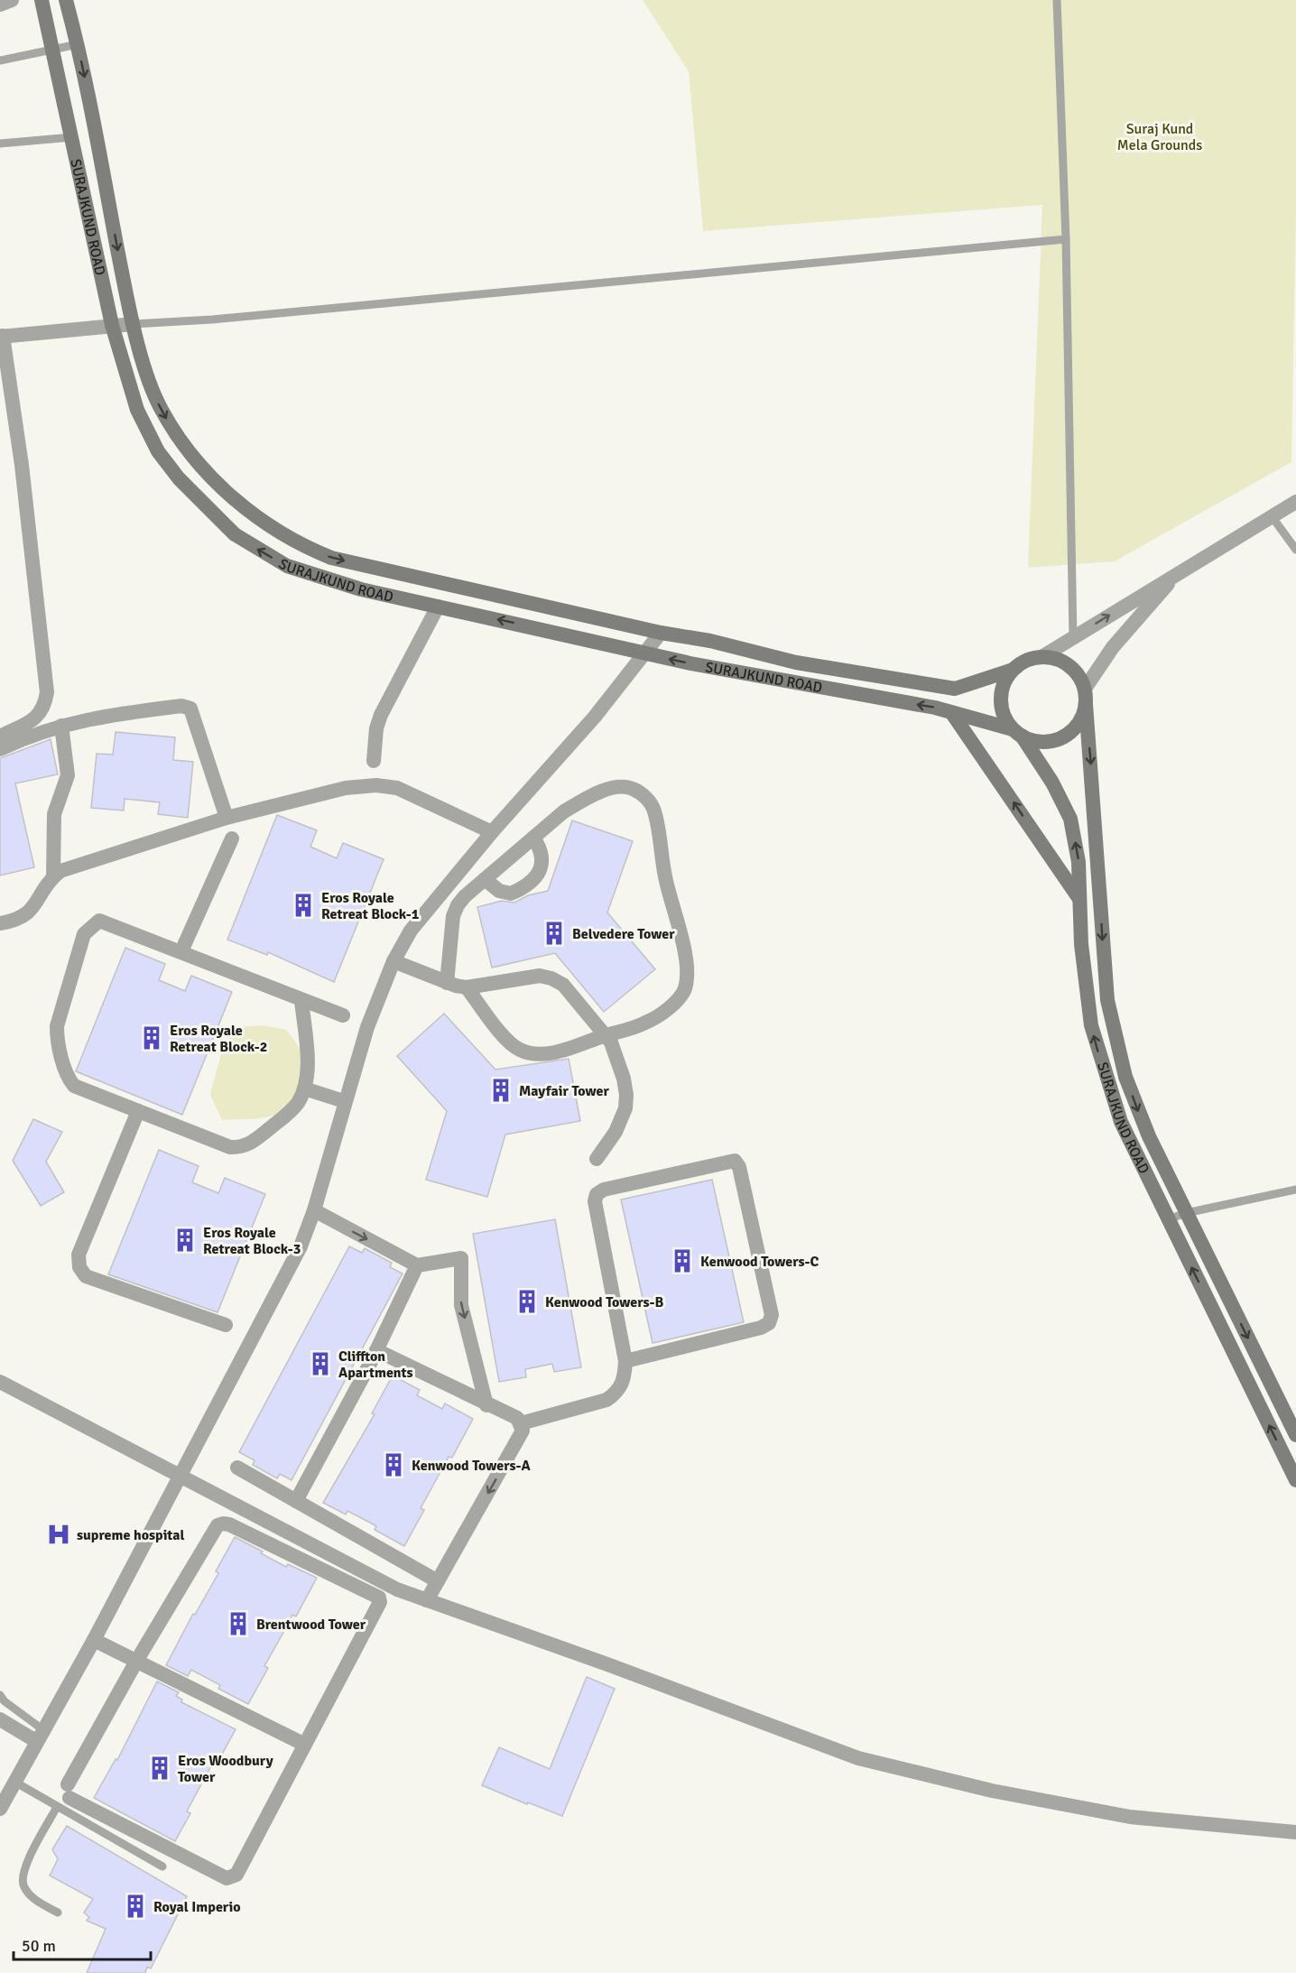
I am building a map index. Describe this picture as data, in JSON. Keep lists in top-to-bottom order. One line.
{"streets":{"main road":["SURAJKUND ROAD"]},"parks":["Suraj Kund Mela Grounds"],"places":{"building":["Eros Royale Retreat Block-1","Belvedere Tower","Eros Royale Retreat Block-2","Mayfair Tower","Eros Royale Retreat Block-3","Kenwood Towers-C","Kenwood Towers-B","Cliffton Apartments","Kenwood Towers-A","Brentwood Tower","Eros Woodbury Tower","Royal Imperio"],"hospital":["supreme hospital"]},"scale_bar":"50 m"}
